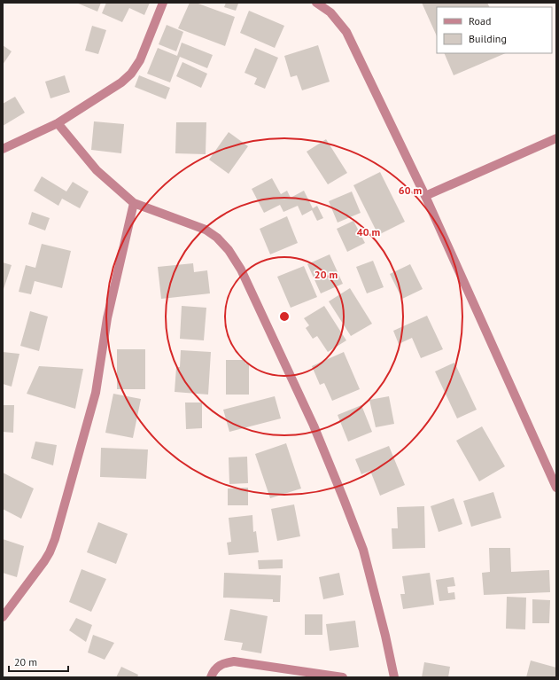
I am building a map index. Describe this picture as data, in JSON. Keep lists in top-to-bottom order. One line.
{"legend":["Road","Building"],"scale_bar":"20 m","rings":["60 m","40 m","20 m"]}
